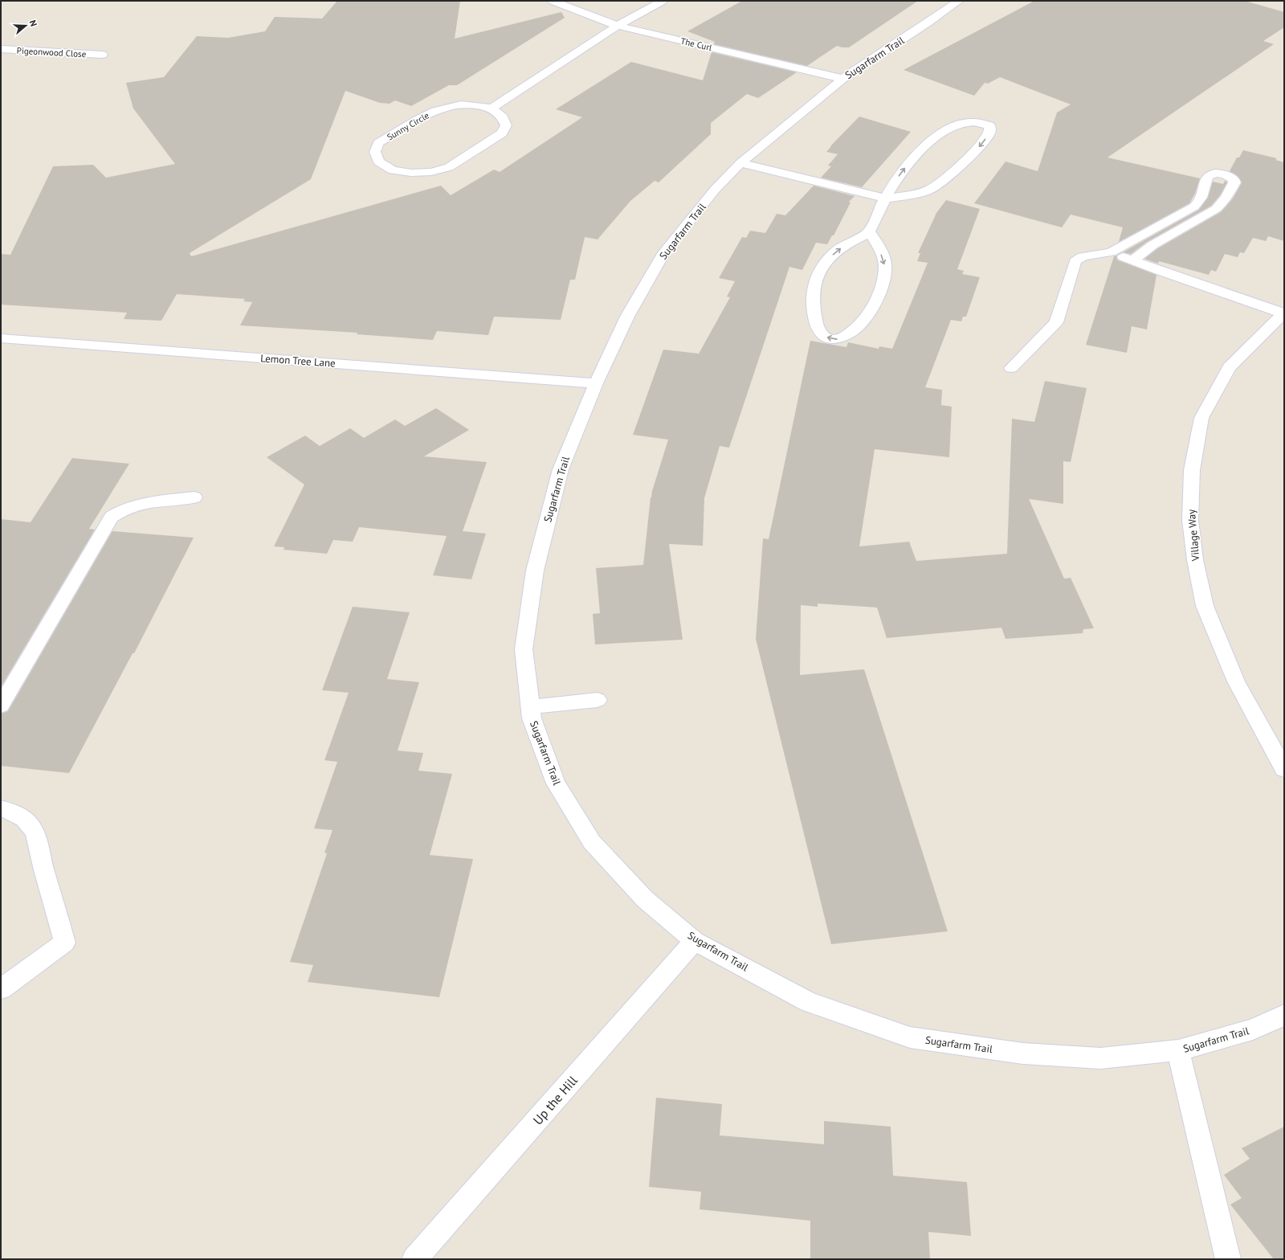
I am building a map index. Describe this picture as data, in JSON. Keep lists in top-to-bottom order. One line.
{"streets":{"street":["The Curl","Pigeonwood Close","Sugarfarm Trail","Sunny Circle","Lemon Tree Lane","Village Way","Up the Hill"]},"crossings":[["The Curl","Sugarfarm Trail"],["Sugarfarm Trail","Lemon Tree Lane"],["Sugarfarm Trail","Up the Hill"]],"north":"right"}
